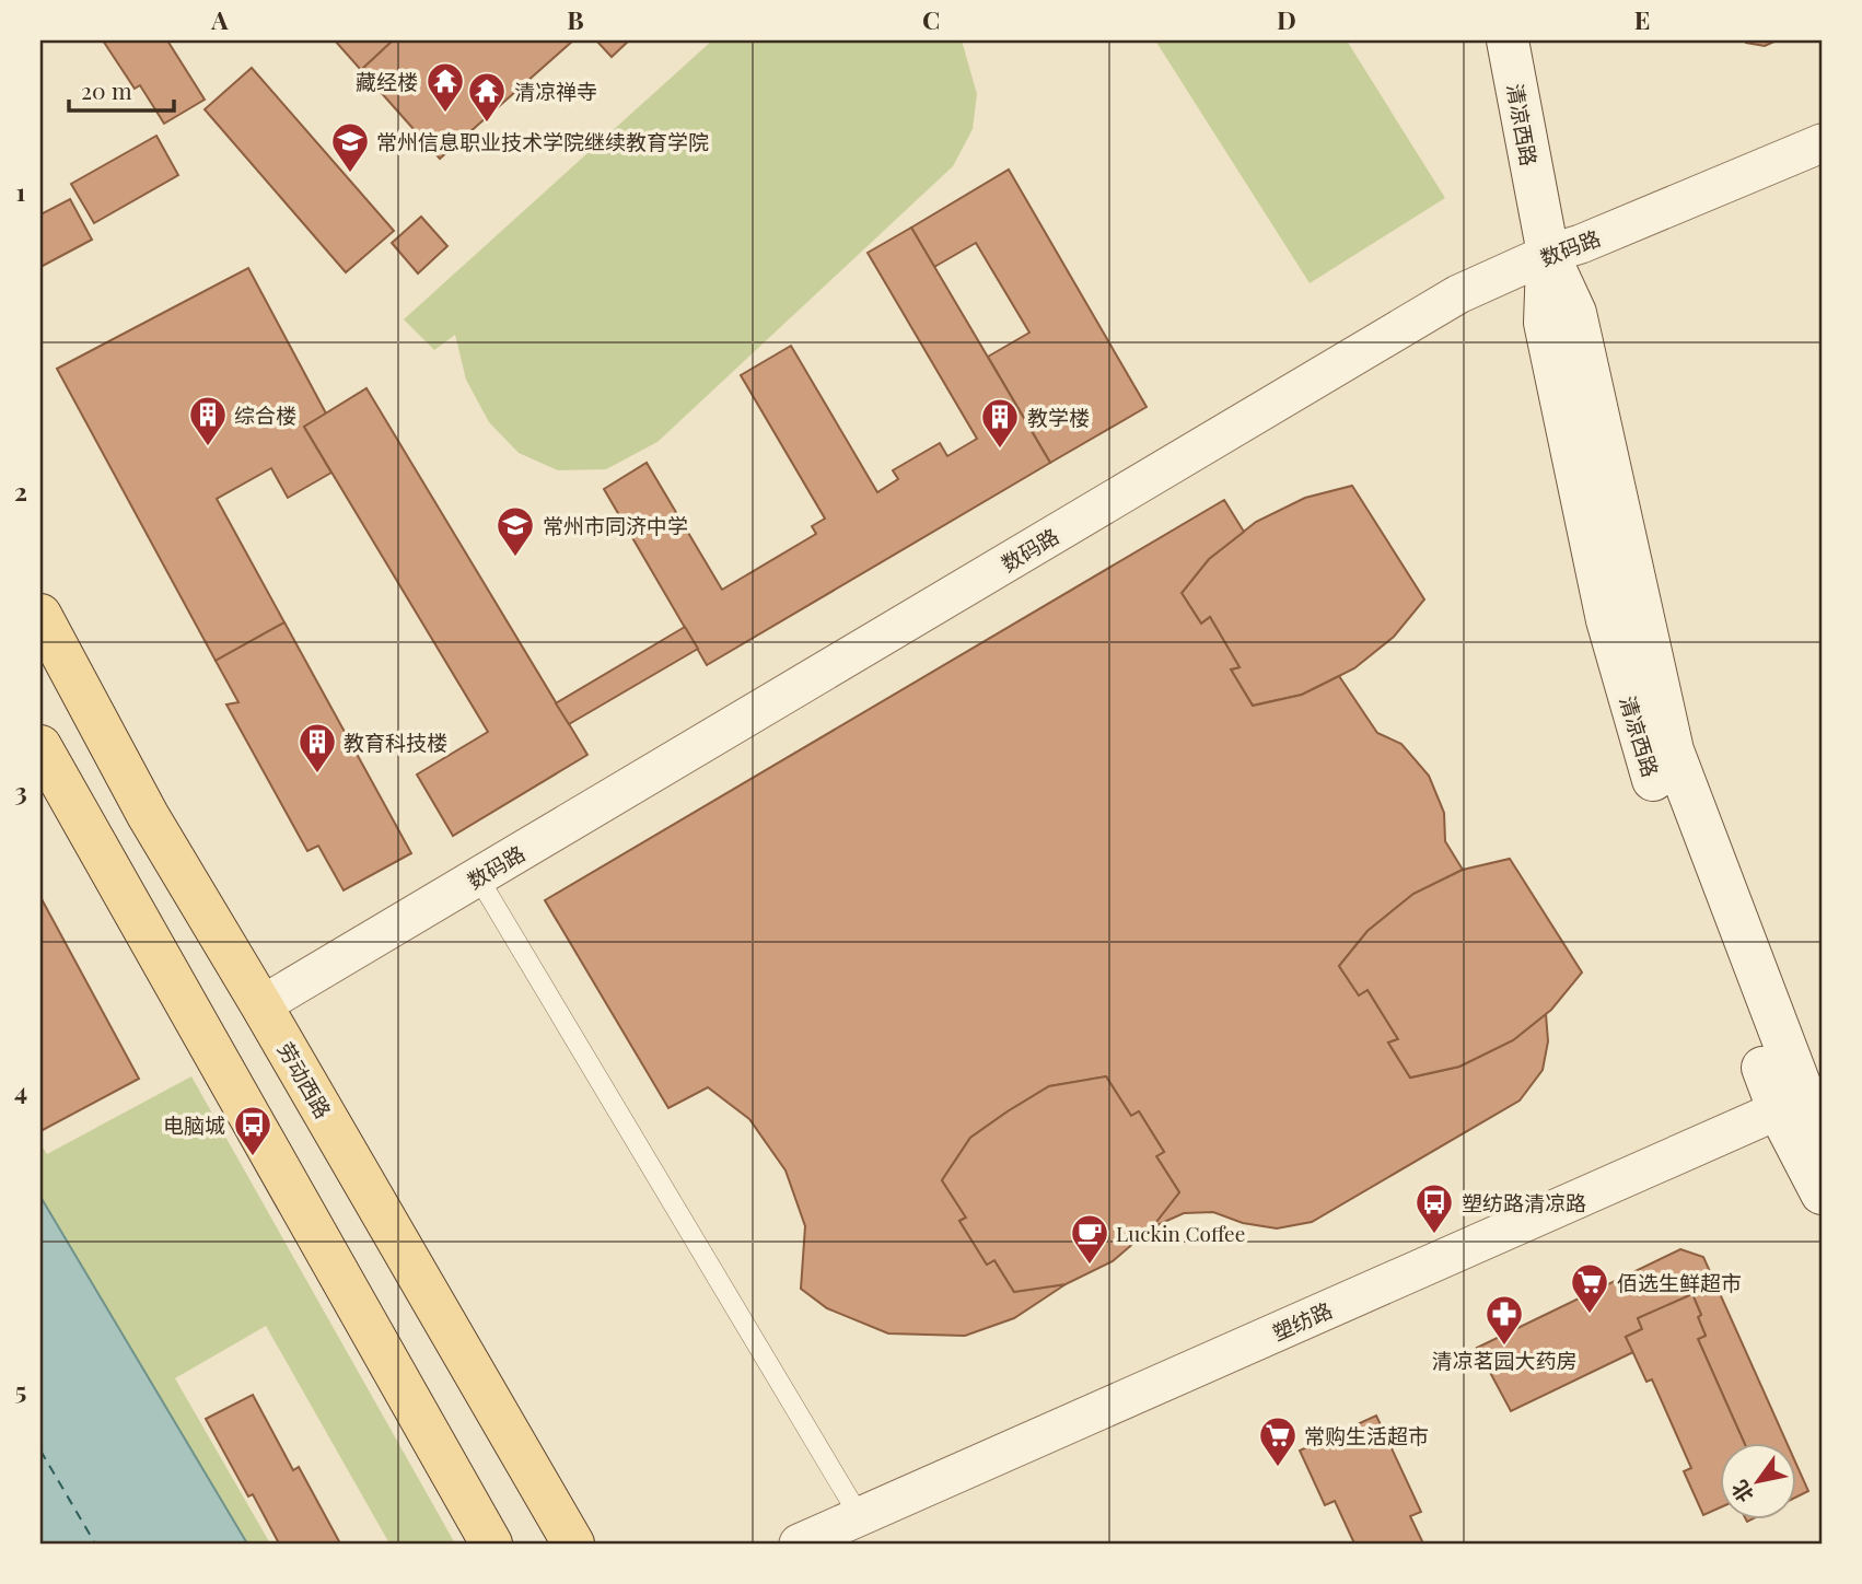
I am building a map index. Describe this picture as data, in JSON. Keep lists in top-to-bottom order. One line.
{"streets":{"main road":["劳动西路"],"street":["清凉西路","数码路","塑纺路"]},"crossings":[["清凉西路","数码路"],["清凉西路","塑纺路"],["数码路","劳动西路"]],"places":{"temple":["藏经楼","清凉禅寺"],"school or university":["常州信息职业技术学院继续教育学院","常州市同济中学"],"building":["综合楼","教学楼","教育科技楼"],"bus stop":["电脑城","塑纺路清凉路"],"cafe":["Luckin Coffee"],"supermarket":["佰选生鲜超市","常购生活超市"],"pharmacy":["清凉茗园大药房"]},"scale_bar":"20 m","north":"bottom left","grid":{"columns":["A","B","C","D","E"],"rows":["1","2","3","4","5"]}}
